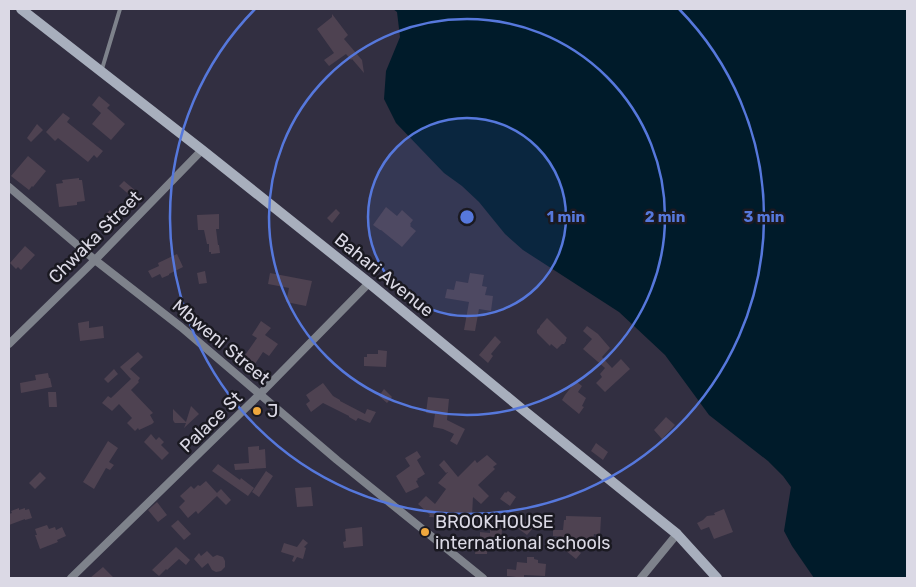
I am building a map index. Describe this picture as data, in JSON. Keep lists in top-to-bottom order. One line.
{"streets":{"street":["Chwaka Street","Bahari Avenue","Mbweni Street","Palace St"]},"crossings":[["Chwaka Street","Bahari Avenue"],["Chwaka Street","Mbweni Street"],["Bahari Avenue","Palace St"],["Mbweni Street","Palace St"]],"places":["J","BROOKHOUSE international schools"],"rings":["1 min","2 min","3 min"]}
